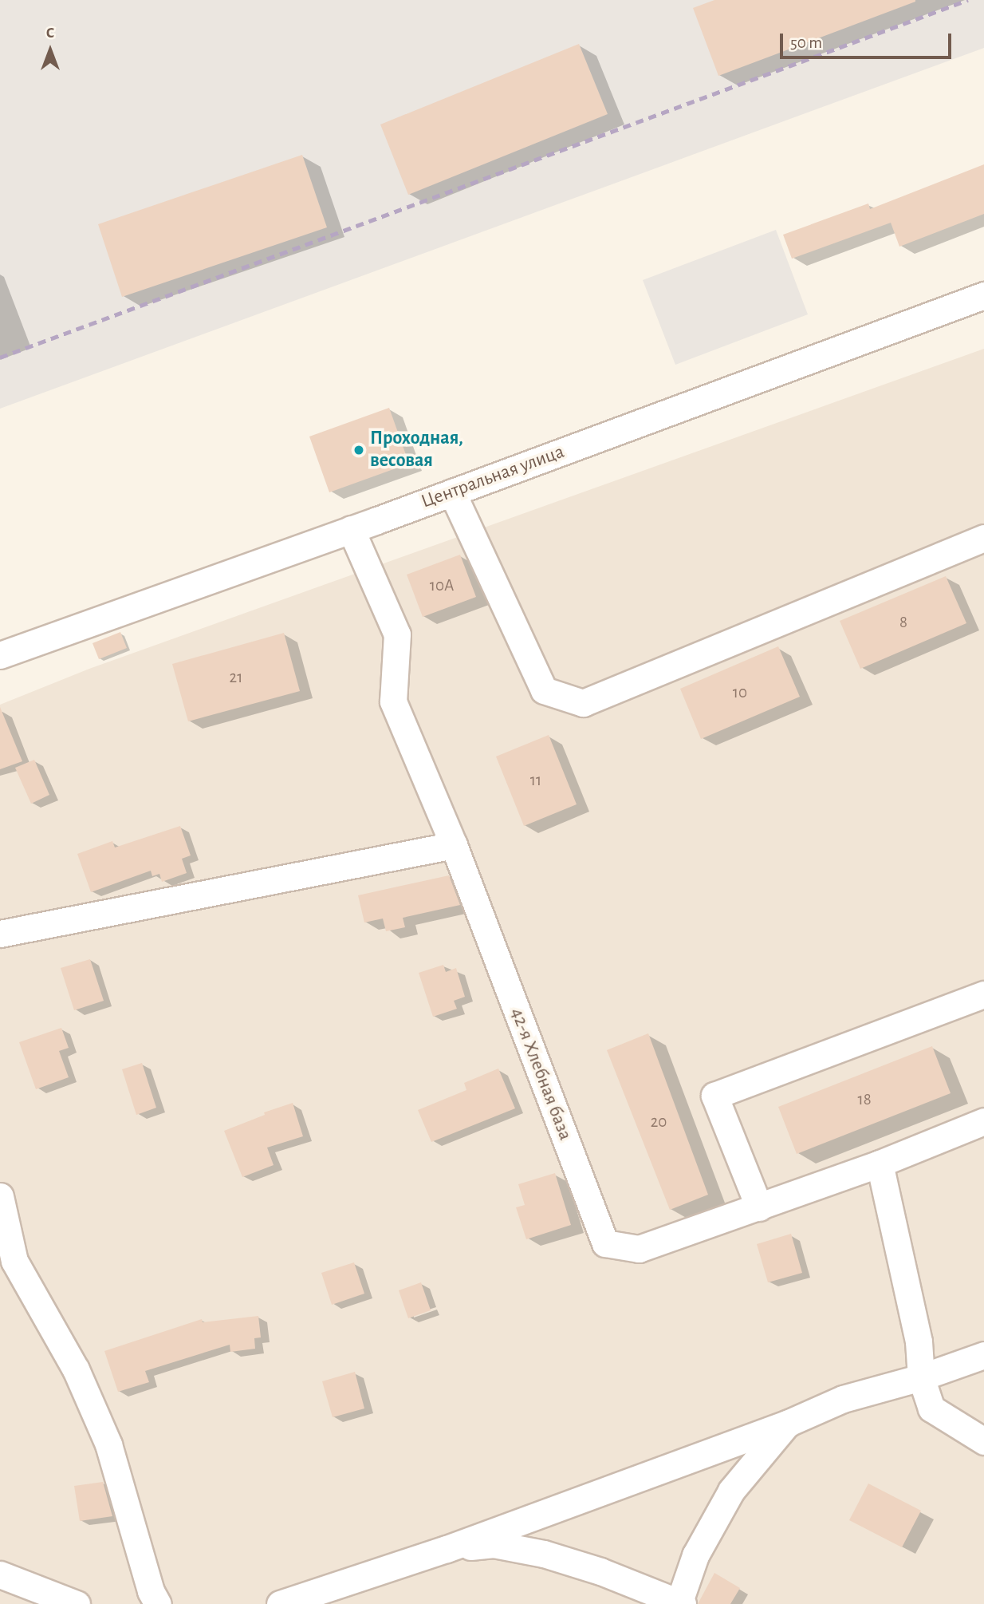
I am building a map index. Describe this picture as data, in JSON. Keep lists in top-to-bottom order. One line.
{"streets":{"street":["Центральная улица","42-я Хлебная база"]},"crossings":[["Центральная улица","42-я Хлебная база"]],"places":["Проходная, весовая"],"house_numbers":["10А","8","21","10","11","18","20"],"scale_bar":"50 m","north":"top"}
